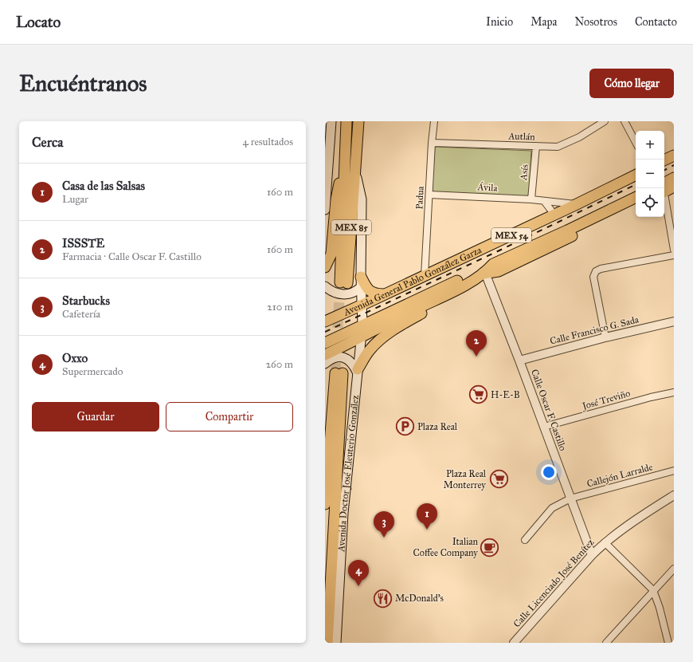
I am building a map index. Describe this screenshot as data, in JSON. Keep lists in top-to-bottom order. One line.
{"streets":{"main road":["MEX 85","MEX 54","Avenida General Pablo González Garza","Avenida Doctor José Eleuterio González"],"street":["Autlán","Asís","Ávila","Padua","Calle Francisco G. Sada","José Treviño","Calle Oscar F. Castillo","Callejón Larralde","Calle Licenciado José Benítez"]},"crossings":[["Autlán","Asís"],["Autlán","Padua"],["Asís","Ávila"],["Ávila","Padua"],["Ávila","Avenida General Pablo González Garza"],["Padua","Avenida General Pablo González Garza"],["MEX 85","Avenida General Pablo González Garza"],["MEX 85","Avenida Doctor José Eleuterio González"],["MEX 54","Avenida General Pablo González Garza"],["MEX 54","Calle Oscar F. Castillo"],["Avenida General Pablo González Garza","Calle Oscar F. Castillo"],["Avenida General Pablo González Garza","Avenida Doctor José Eleuterio González"],["Calle Francisco G. Sada","Calle Oscar F. Castillo"],["José Treviño","Calle Oscar F. Castillo"],["Calle Oscar F. Castillo","Callejón Larralde"],["Calle Oscar F. Castillo","Calle Licenciado José Benítez"]],"places":{"supermarket":["H-E-B","Plaza Real Monterrey"],"parking":["Plaza Real"],"cafe":["Italian Coffee Company"],"restaurant":["McDonald's"]},"page":{"header":"Locato","nav":["Inicio","Mapa","Nosotros","Contacto"],"buttons":["Cómo llegar",["Guardar","Compartir"]],"title":"Encuéntranos","heading":["Cerca","4 resultados"],"map_buttons":["+","−"],"list":[{"mark":"1","name":"Casa de las Salsas","note":"Lugar","value":"160 m"},{"mark":"2","name":"ISSSTE","note":"Farmacia · Calle Oscar F. Castillo","value":"160 m"},{"mark":"3","name":"Starbucks","note":"Cafetería","value":"210 m"},{"mark":"4","name":"Oxxo","note":"Supermercado","value":"260 m"}],"pins":["2","1","3","4"]}}
